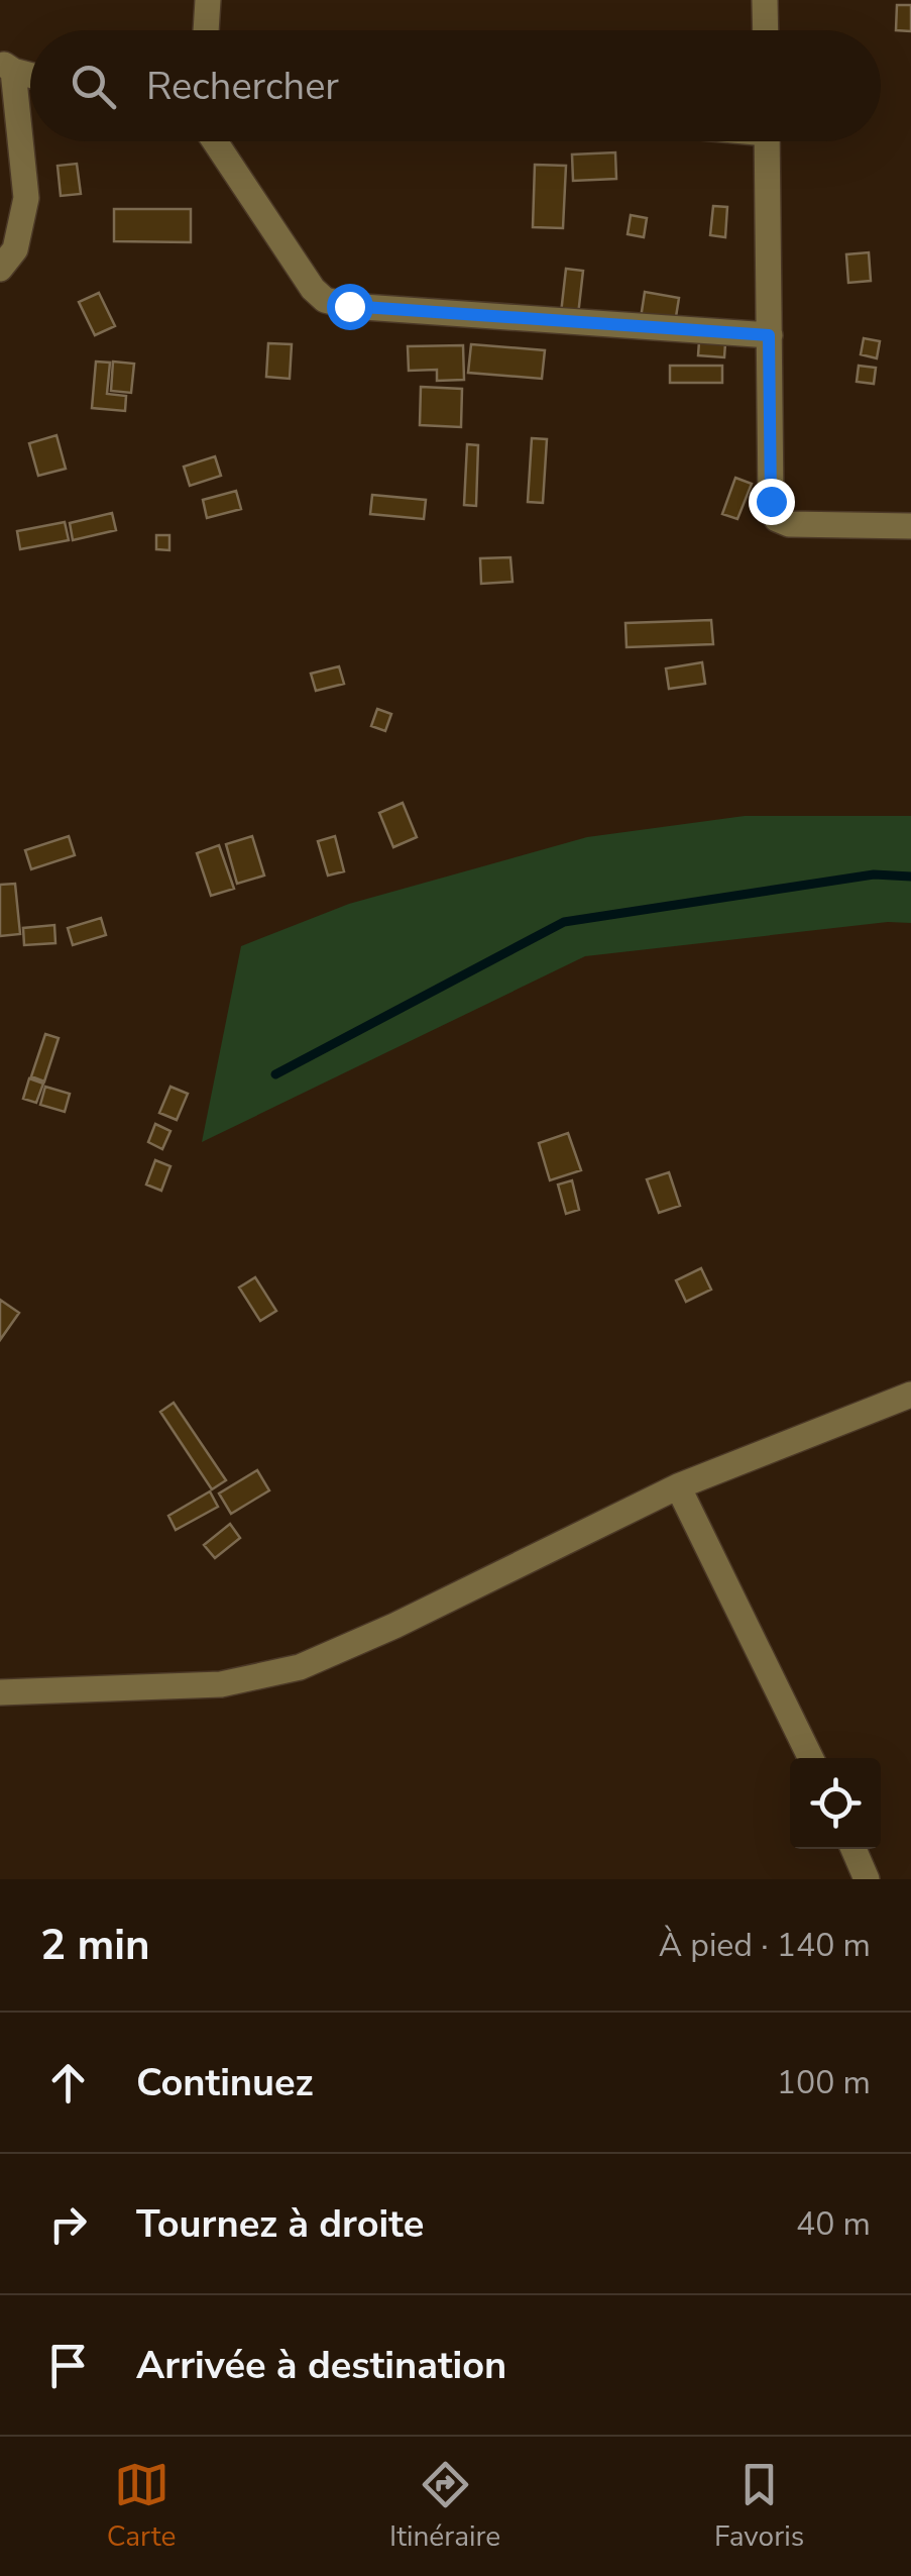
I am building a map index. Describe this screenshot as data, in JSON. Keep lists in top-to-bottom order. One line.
{"page":{"search":"Rechercher","heading":["2 min","À pied · 140 m"],"list":[["Continuez","100 m"],["Tournez à droite","40 m"],"Arrivée à destination"],"nav":["Carte","Itinéraire","Favoris"]}}
